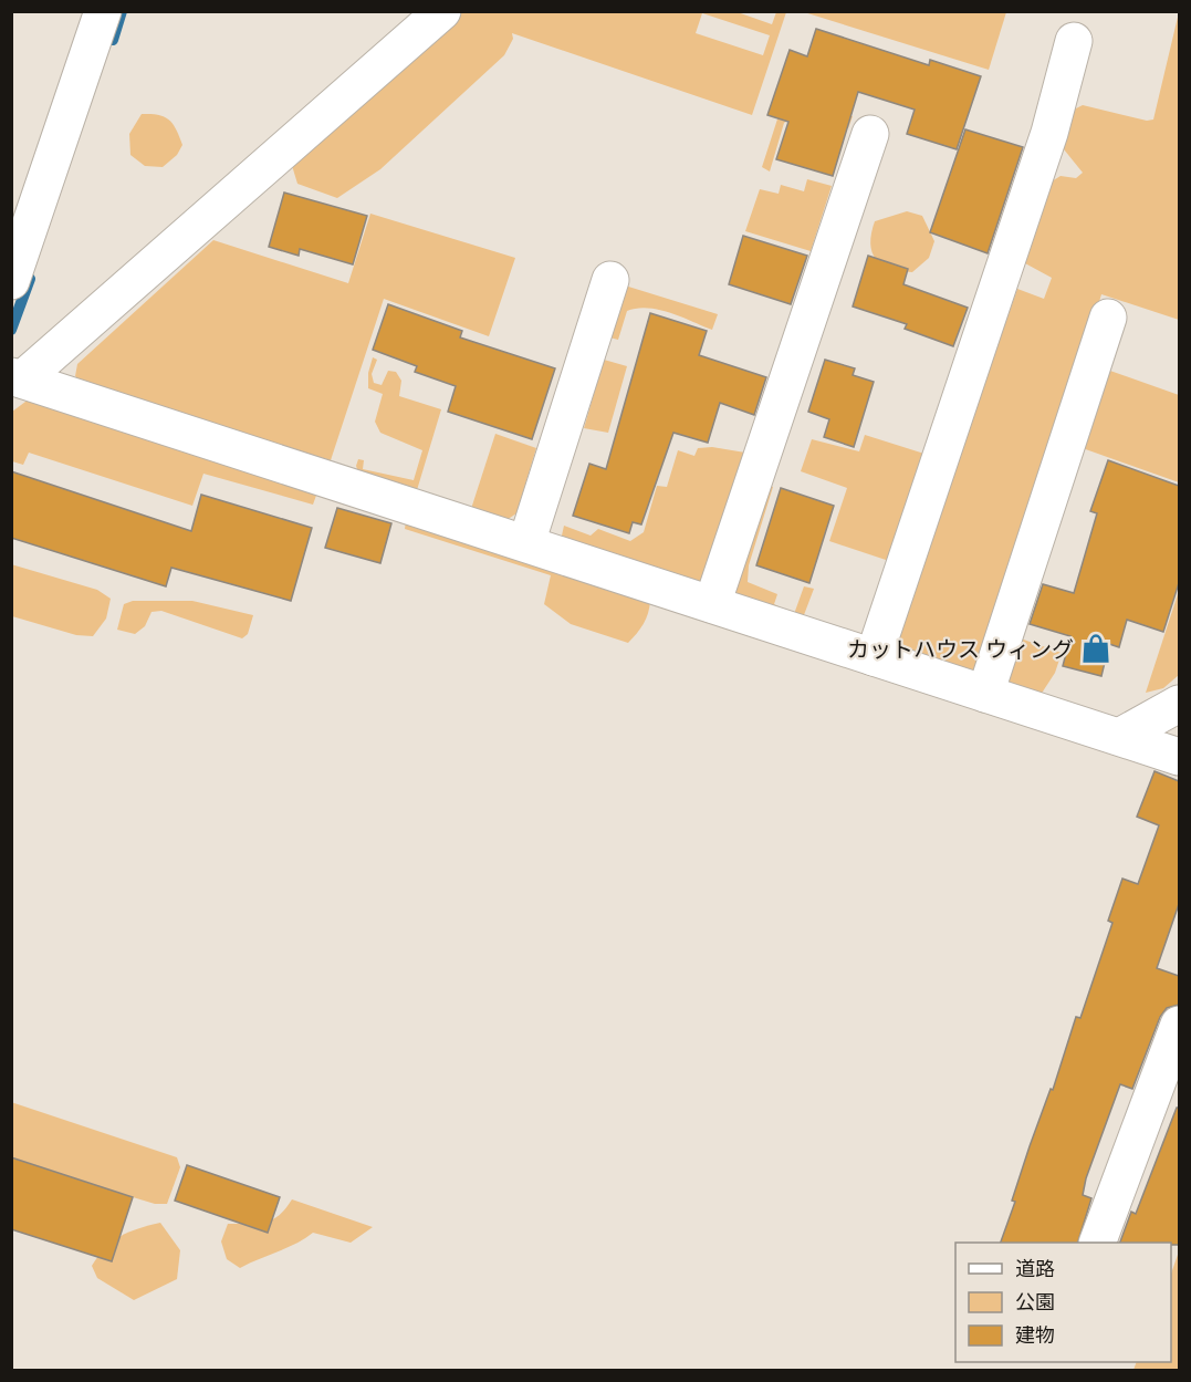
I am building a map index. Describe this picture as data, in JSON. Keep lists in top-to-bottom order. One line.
{"places":{"shop":["カットハウス ウィング"]},"legend":["道路","公園","建物"]}
